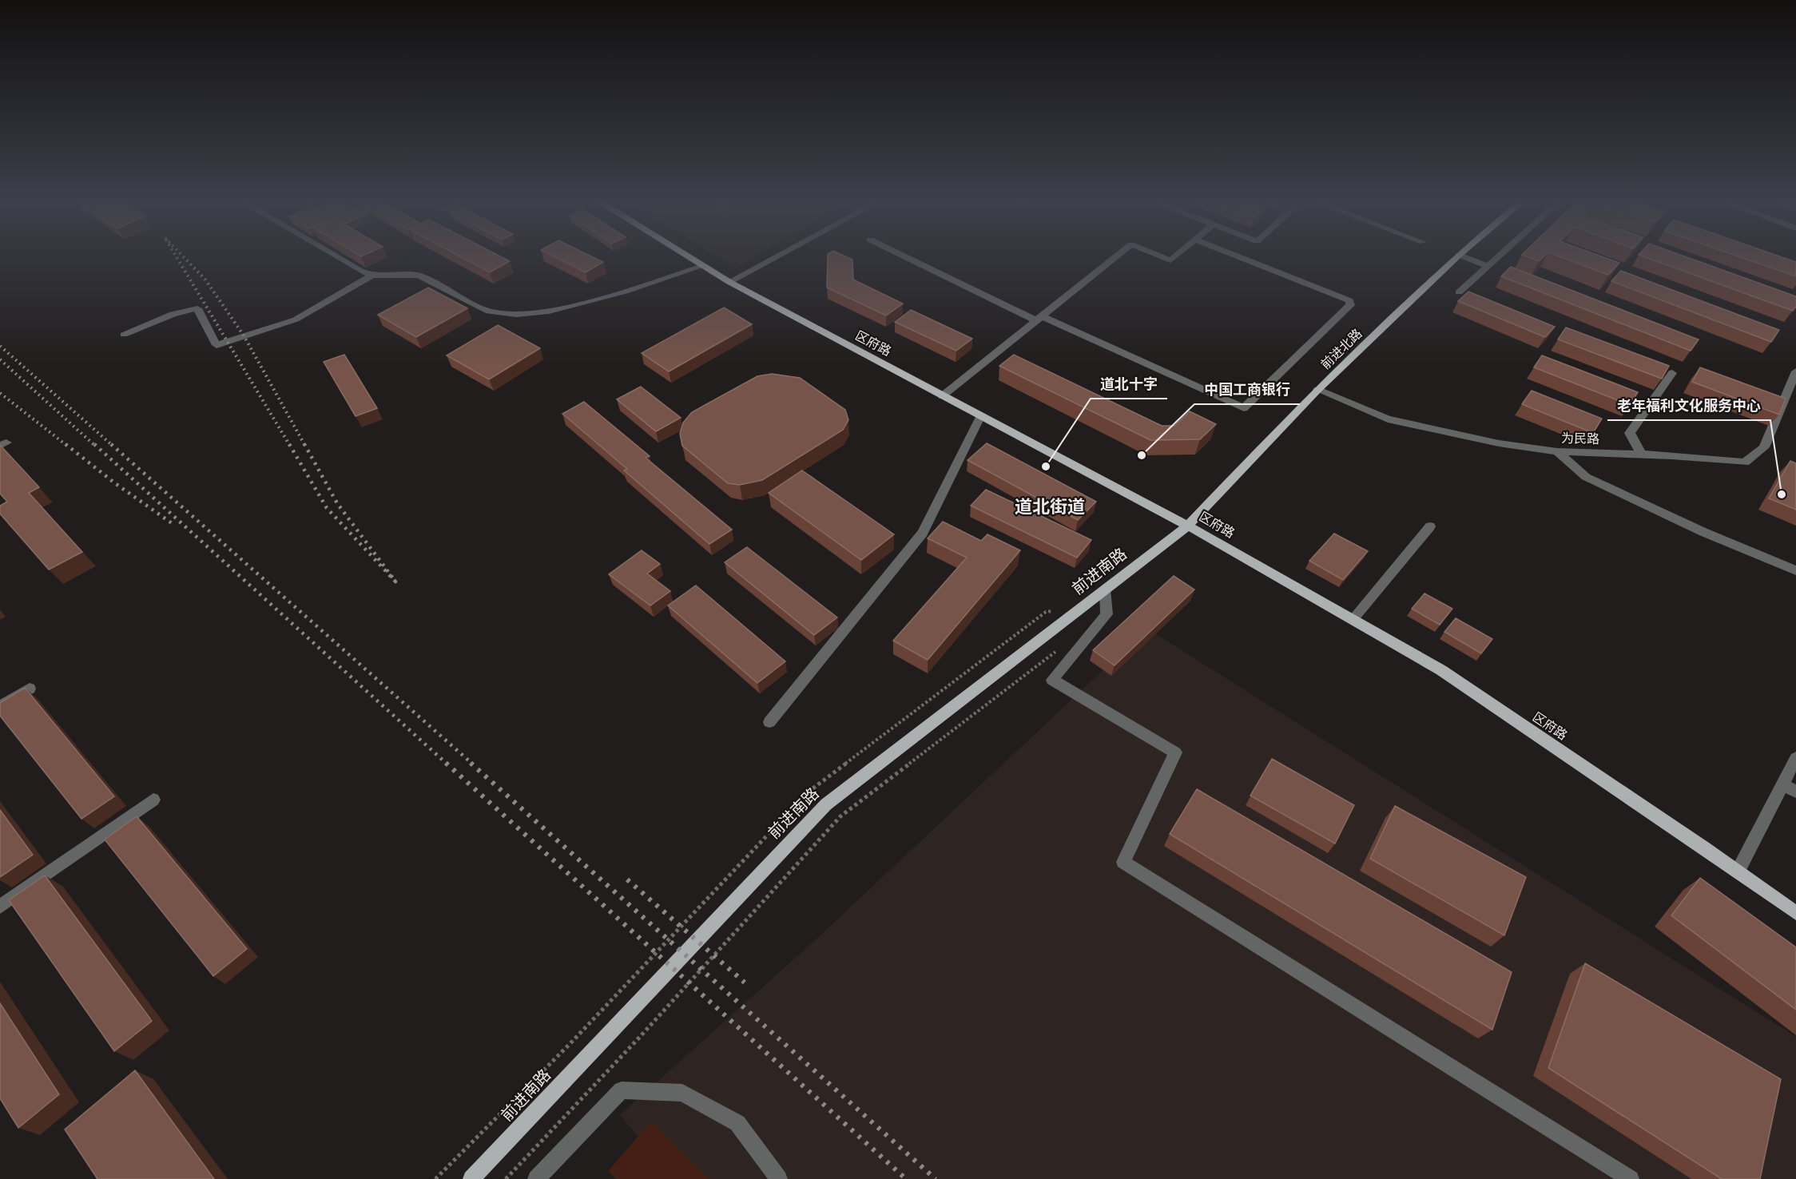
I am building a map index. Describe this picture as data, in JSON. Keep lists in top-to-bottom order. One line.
{"streets":{"main road":["区府路","前进北路","前进南路"],"street":["为民路"]},"crossings":[["区府路","前进北路"],["区府路","前进南路"],["前进北路","为民路"],["前进北路","前进南路"]],"districts":["道北街道"],"places":["中国工商银行","道北十字","老年福利文化服务中心"]}
